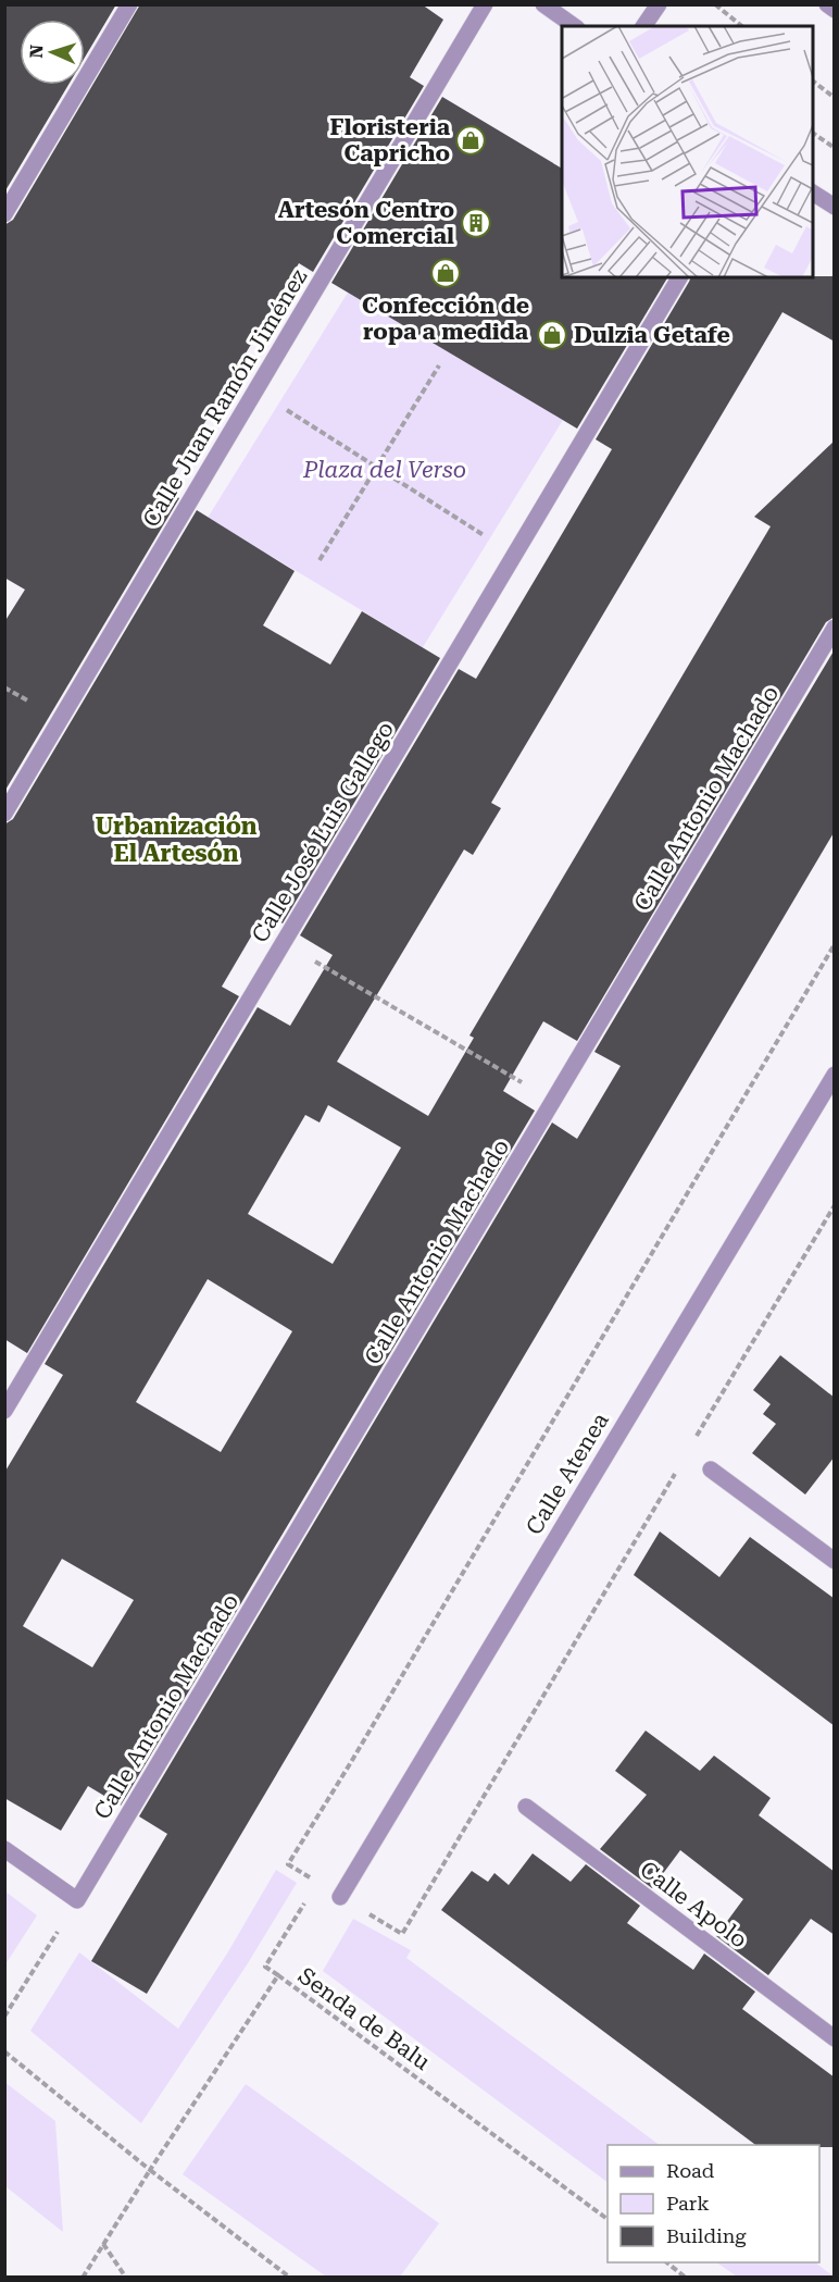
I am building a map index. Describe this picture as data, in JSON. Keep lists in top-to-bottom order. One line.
{"streets":{"street":["Calle Juan Ramón Jiménez","Calle Antonio Machado","Calle José Luis Gallego","Calle Atenea","Calle Apolo"],"path":["Senda de Balu"]},"districts":["Urbanización El Artesón"],"parks":["Plaza del Verso"],"places":{"shop":["Floristeria Capricho","Confección de ropa a medida","Dulzia Getafe"],"building":["Artesón Centro Comercial"]},"legend":["Road","Park","Building"],"north":"left"}
